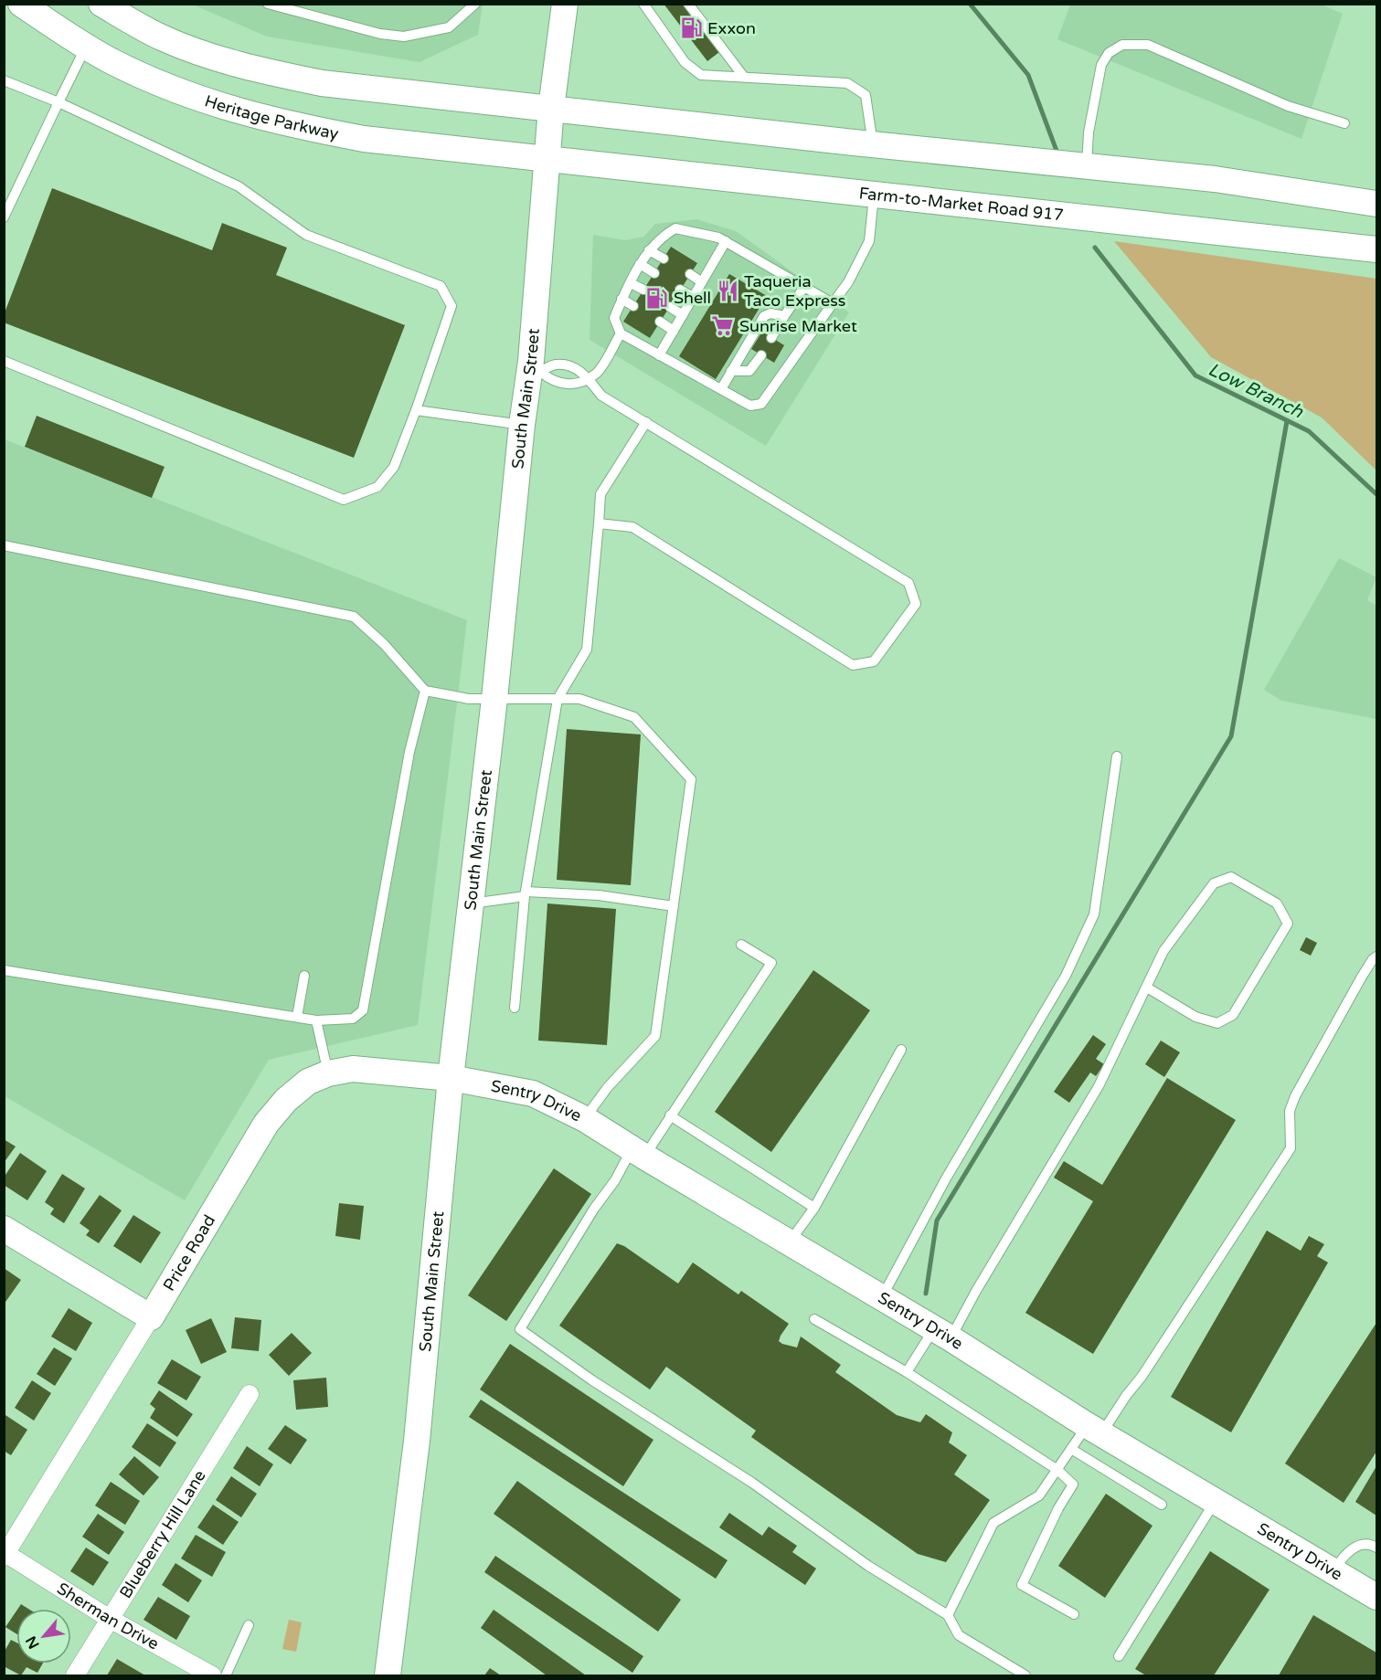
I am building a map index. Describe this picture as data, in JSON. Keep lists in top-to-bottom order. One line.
{"streets":{"main road":["Heritage Parkway","Farm-to-Market Road 917","South Main Street","Sentry Drive","Price Road"],"street":["Blueberry Hill Lane","Sherman Drive"]},"crossings":[["Heritage Parkway","Farm-to-Market Road 917"],["Heritage Parkway","South Main Street"],["Farm-to-Market Road 917","South Main Street"],["South Main Street","Sentry Drive"],["South Main Street","Price Road"],["Sentry Drive","Price Road"],["Price Road","Sherman Drive"],["Blueberry Hill Lane","Sherman Drive"]],"water":["Low Branch"],"places":{"fuel station":["Exxon","Shell"],"restaurant":["Taqueria Taco Express"],"supermarket":["Sunrise Market"]},"north":"bottom left"}
